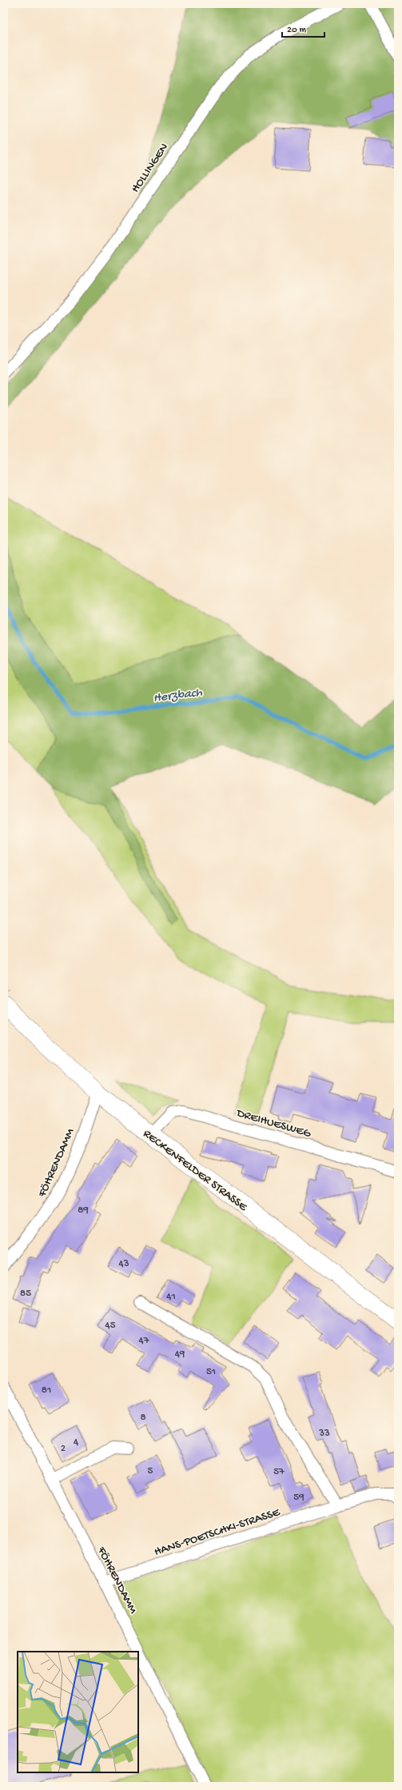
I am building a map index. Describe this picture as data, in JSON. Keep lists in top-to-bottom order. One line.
{"streets":{"street":["HOLLINGEN","DREIHUESWEG","FÖHRENDAMM","RECKENFELDER STRASSE","HANS-POETSCHKI-STRASSE"]},"crossings":[["DREIHUESWEG","RECKENFELDER STRASSE"],["FÖHRENDAMM","RECKENFELDER STRASSE"],["FÖHRENDAMM","HANS-POETSCHKI-STRASSE"]],"water":["Herzbach"],"house_numbers":["89","43","85","41","45","47","49","51","81","8","33","4","2","5","57","59"],"scale_bar":"20 m"}
